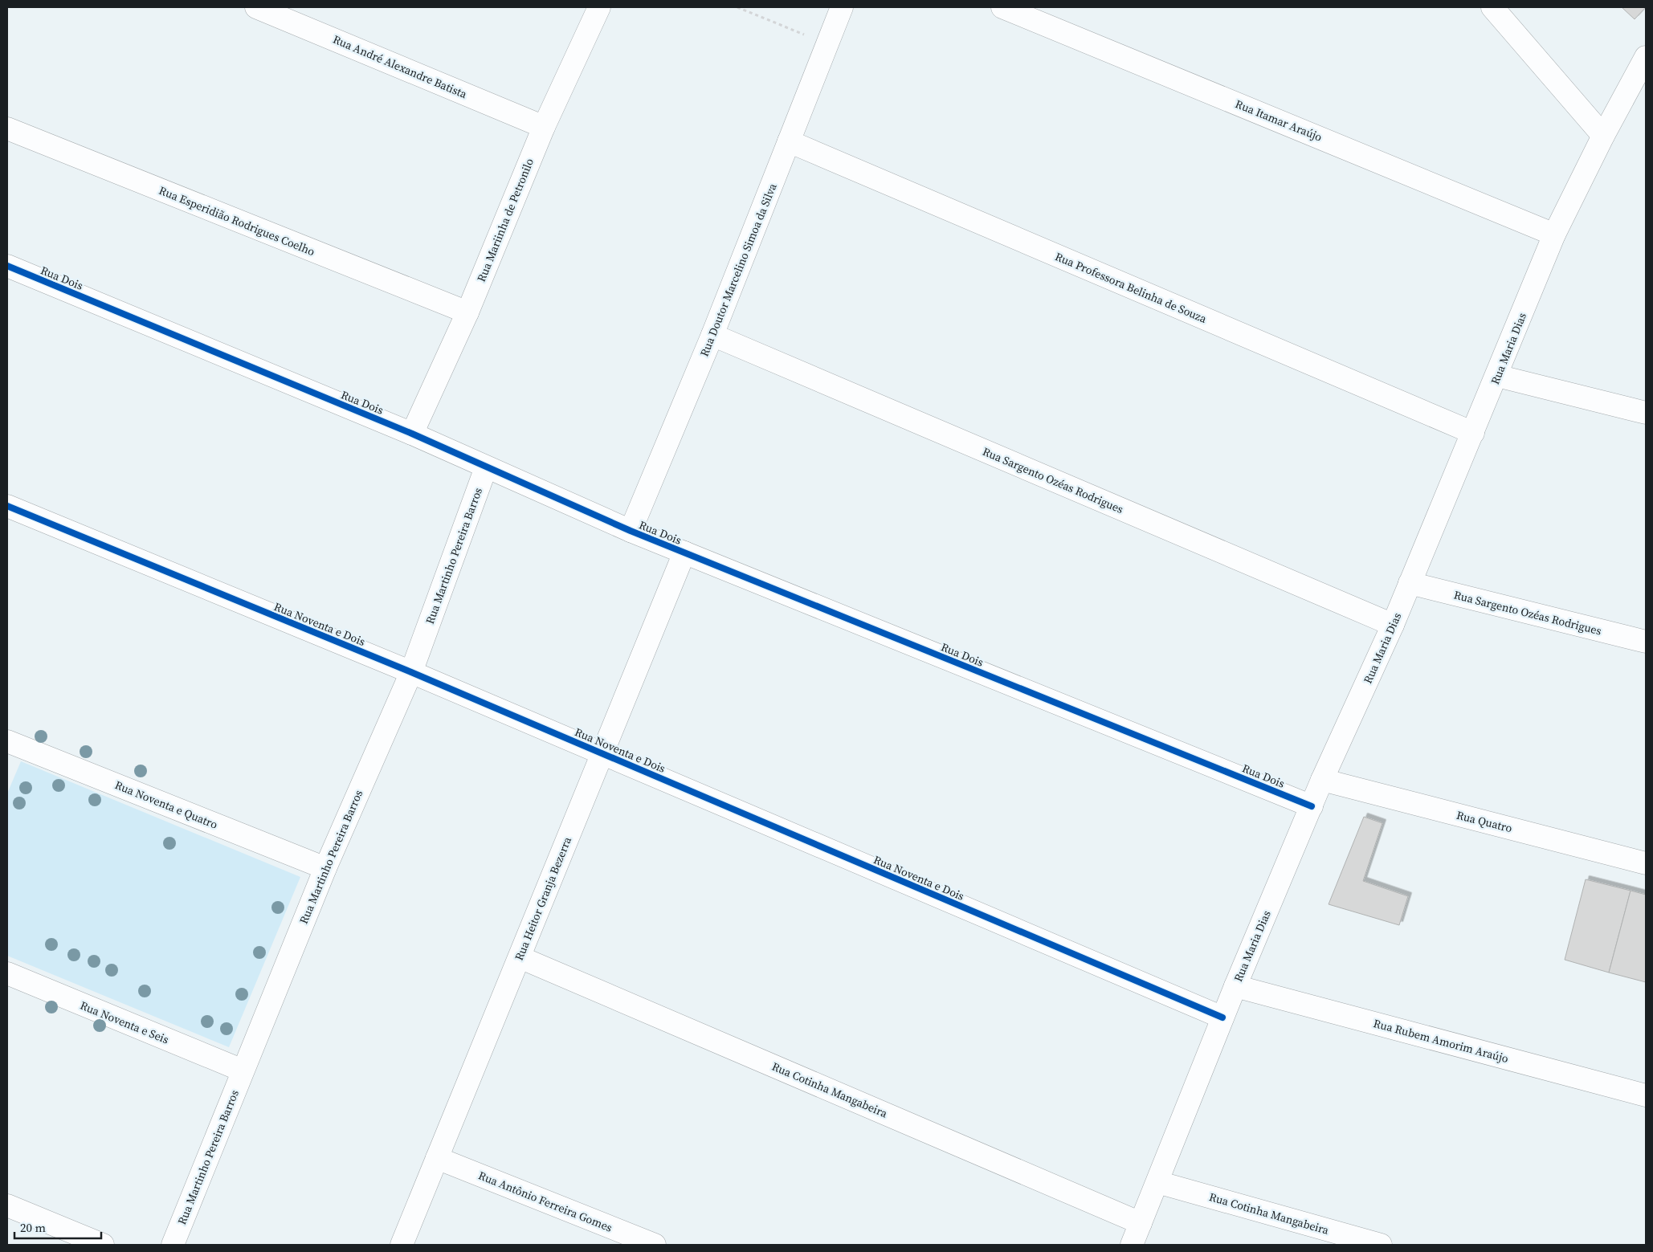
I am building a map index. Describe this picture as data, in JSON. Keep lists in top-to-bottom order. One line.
{"streets":{"street":["Rua André Alexandre Batista","Rua Itamar Araújo","Rua Mariinha de Petronilo","Rua Esperidião Rodrigues Coelho","Rua Doutor Marcelino Simoa da Silva","Rua Dois","Rua Professora Belinha de Souza","Rua Maria Dias","Rua Sargento Ozéas Rodrigues","Rua Martinho Pereira Barros","Rua Noventa e Dois","Rua Noventa e Quatro","Rua Quatro","Rua Heitor Granja Bezerra","Rua Noventa e Seis","Rua Rubem Amorim Araújo","Rua Cotinha Mangabeira","Rua Antônio Ferreira Gomes"]},"crossings":[["Rua André Alexandre Batista","Rua Mariinha de Petronilo"],["Rua Itamar Araújo","Rua Maria Dias"],["Rua Mariinha de Petronilo","Rua Esperidião Rodrigues Coelho"],["Rua Mariinha de Petronilo","Rua Dois"],["Rua Doutor Marcelino Simoa da Silva","Rua Dois"],["Rua Doutor Marcelino Simoa da Silva","Rua Professora Belinha de Souza"],["Rua Doutor Marcelino Simoa da Silva","Rua Sargento Ozéas Rodrigues"],["Rua Dois","Rua Maria Dias"],["Rua Dois","Rua Martinho Pereira Barros"],["Rua Dois","Rua Heitor Granja Bezerra"],["Rua Professora Belinha de Souza","Rua Maria Dias"],["Rua Maria Dias","Rua Sargento Ozéas Rodrigues"],["Rua Maria Dias","Rua Noventa e Dois"],["Rua Maria Dias","Rua Quatro"],["Rua Maria Dias","Rua Rubem Amorim Araújo"],["Rua Maria Dias","Rua Cotinha Mangabeira"],["Rua Martinho Pereira Barros","Rua Noventa e Dois"],["Rua Martinho Pereira Barros","Rua Noventa e Quatro"],["Rua Martinho Pereira Barros","Rua Noventa e Seis"],["Rua Noventa e Dois","Rua Heitor Granja Bezerra"],["Rua Heitor Granja Bezerra","Rua Cotinha Mangabeira"],["Rua Heitor Granja Bezerra","Rua Antônio Ferreira Gomes"]],"scale_bar":"20 m"}
